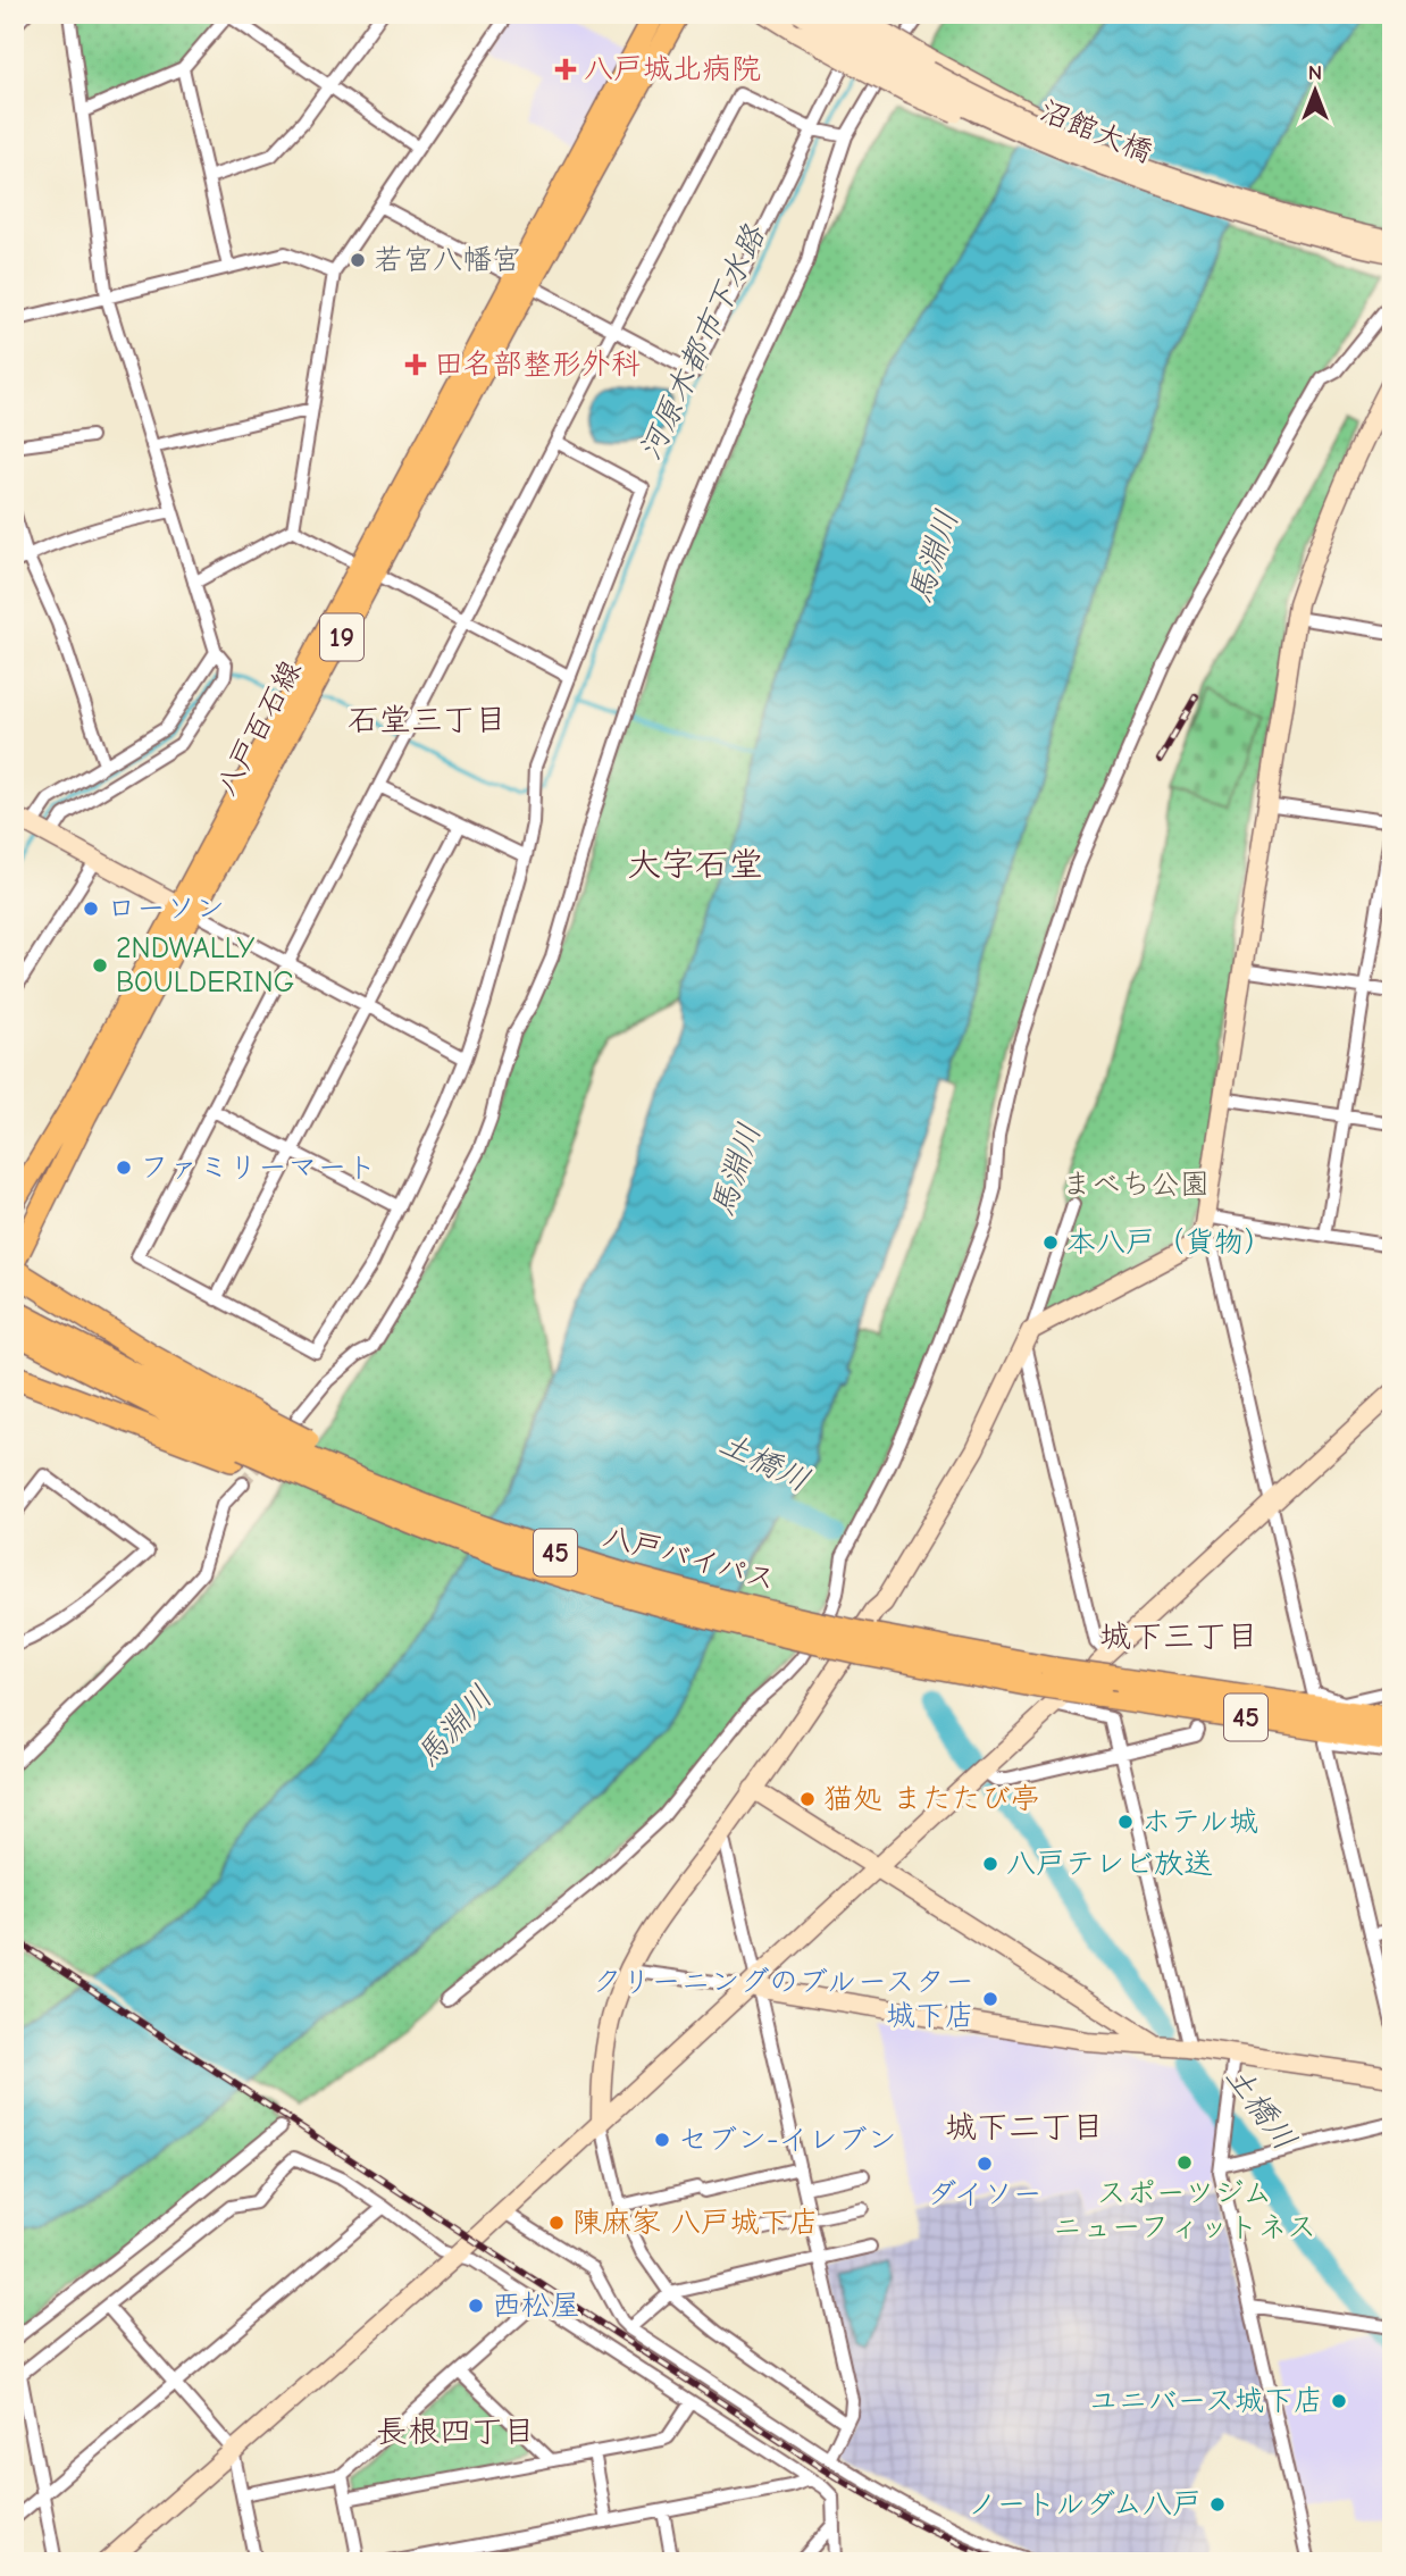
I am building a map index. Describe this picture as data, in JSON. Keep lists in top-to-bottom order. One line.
{"streets":{"highway":["45","八戸バイパス"],"main road":["19","八戸百石線"],"street":["沼館大橋"]},"districts":["石堂三丁目","大字石堂","城下三丁目","城下二丁目","長根四丁目"],"water":["河原木都市下水路","馬淵川","土橋川"],"parks":["まべち公園"],"places":{"health":["八戸城北病院","田名部整形外科"],"other":["若宮八幡宮","ローソン","2NDWALLY BOULDERING","ファミリーマート","本八戸（貨物）","猫処 またたび亭","ホテル城","八戸テレビ放送","クリーニングのブルースター 城下店","セブン-イレブン","スポーツジム ニューフィットネス","ダイソー","陳麻家 八戸城下店","西松屋","ユニバース城下店","ノートルダム八戸"]},"north":"top"}
